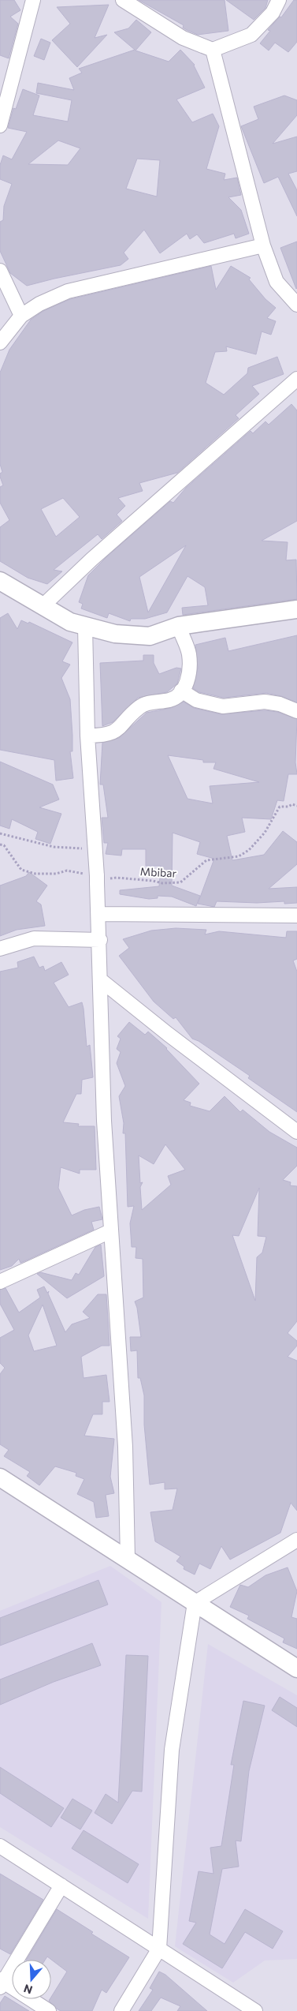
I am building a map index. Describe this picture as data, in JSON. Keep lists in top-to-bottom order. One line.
{"streets":{"path":["Mbibar"]},"north":"bottom"}
